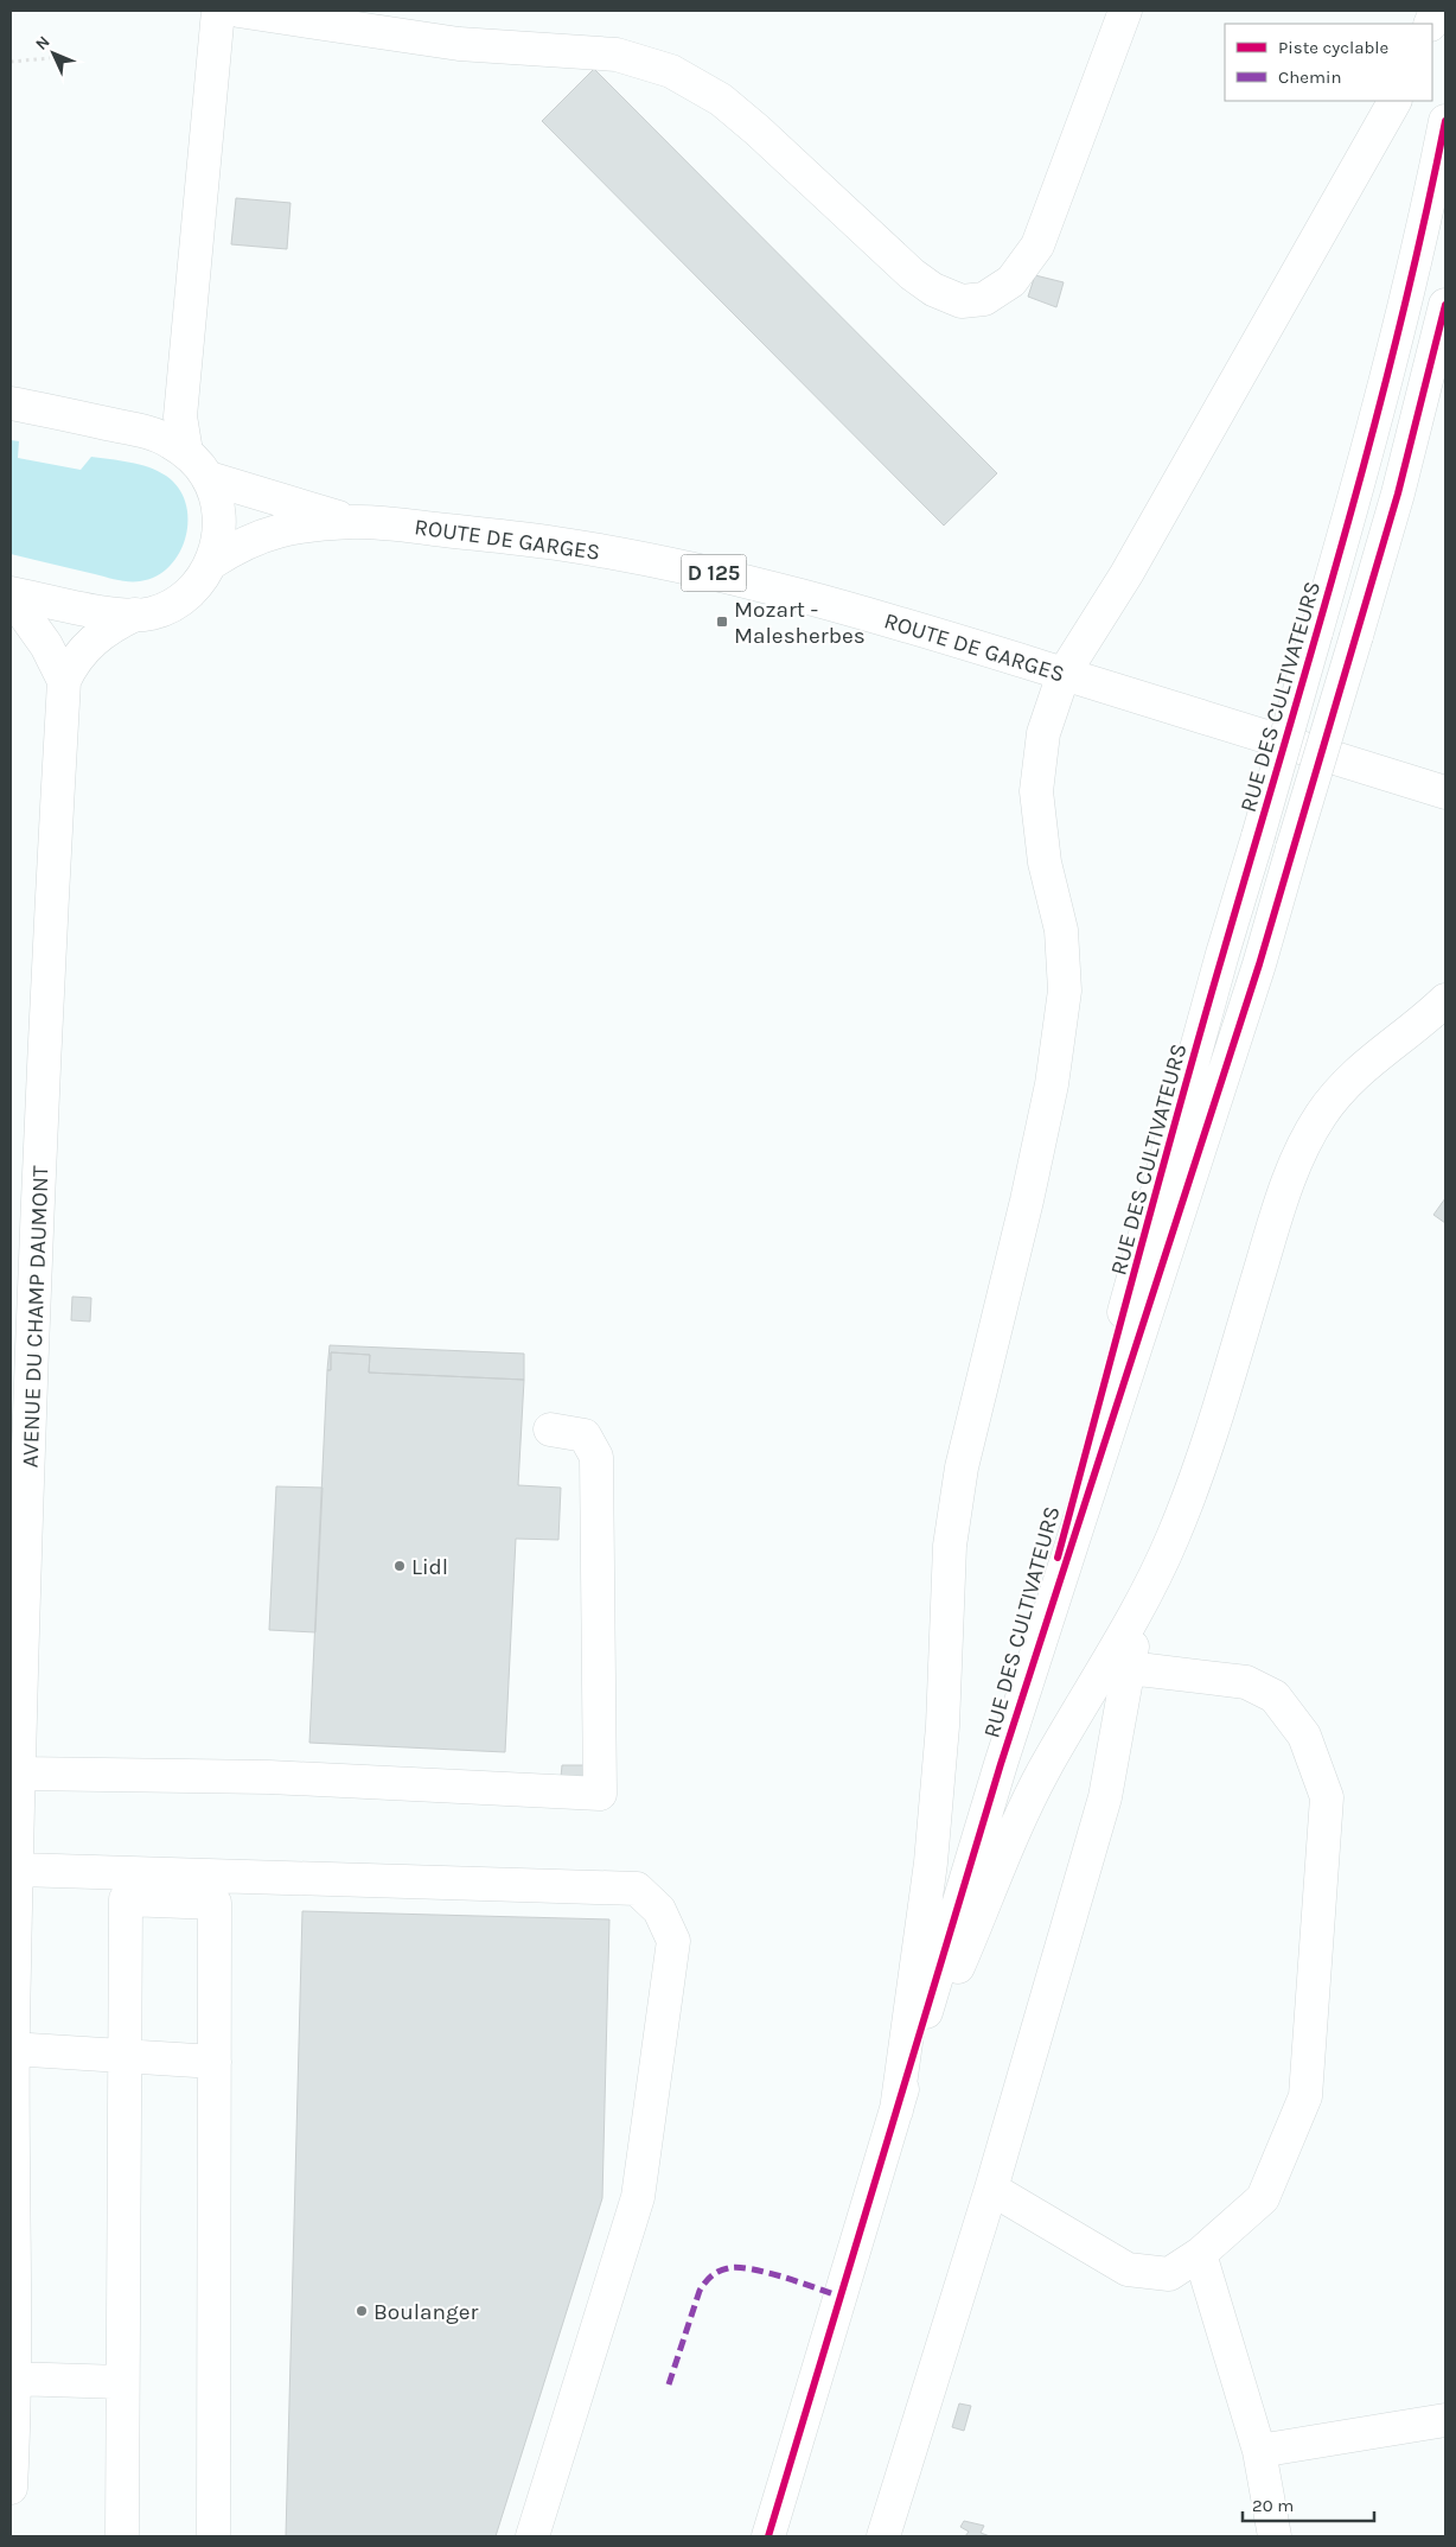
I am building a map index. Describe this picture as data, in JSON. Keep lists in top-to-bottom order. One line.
{"streets":{"main road":["ROUTE DE GARGES","D 125","RUE DES CULTIVATEURS","AVENUE DU CHAMP DAUMONT"]},"places":{"transit":["Mozart - Malesherbes"],"other":["Lidl","Boulanger"]},"legend":["Piste cyclable","Chemin"],"scale_bar":"20 m","north":"top left"}
